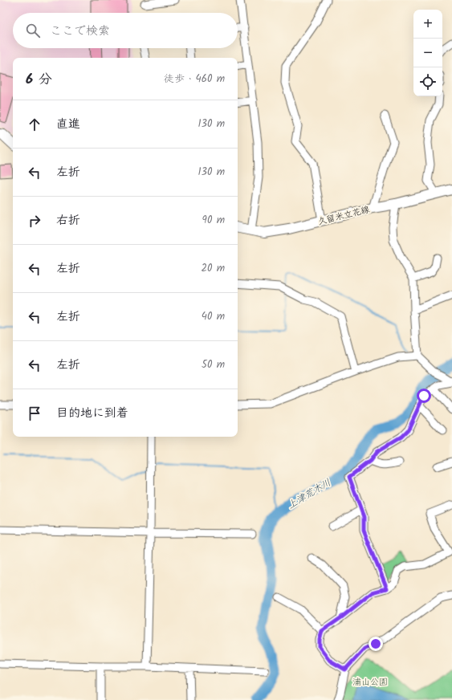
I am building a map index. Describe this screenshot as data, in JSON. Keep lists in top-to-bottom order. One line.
{"streets":{"main road":["久留米立花線"]},"water":["上津荒木川"],"parks":["浦山公園"],"page":{"map_buttons":["+","−"],"search":"ここで検索","heading":["6 分","徒歩 · 460 m"],"list":[["直進","130 m"],["左折","130 m"],["右折","90 m"],["左折","20 m"],["左折","40 m"],["左折","50 m"],"目的地に到着"]}}
